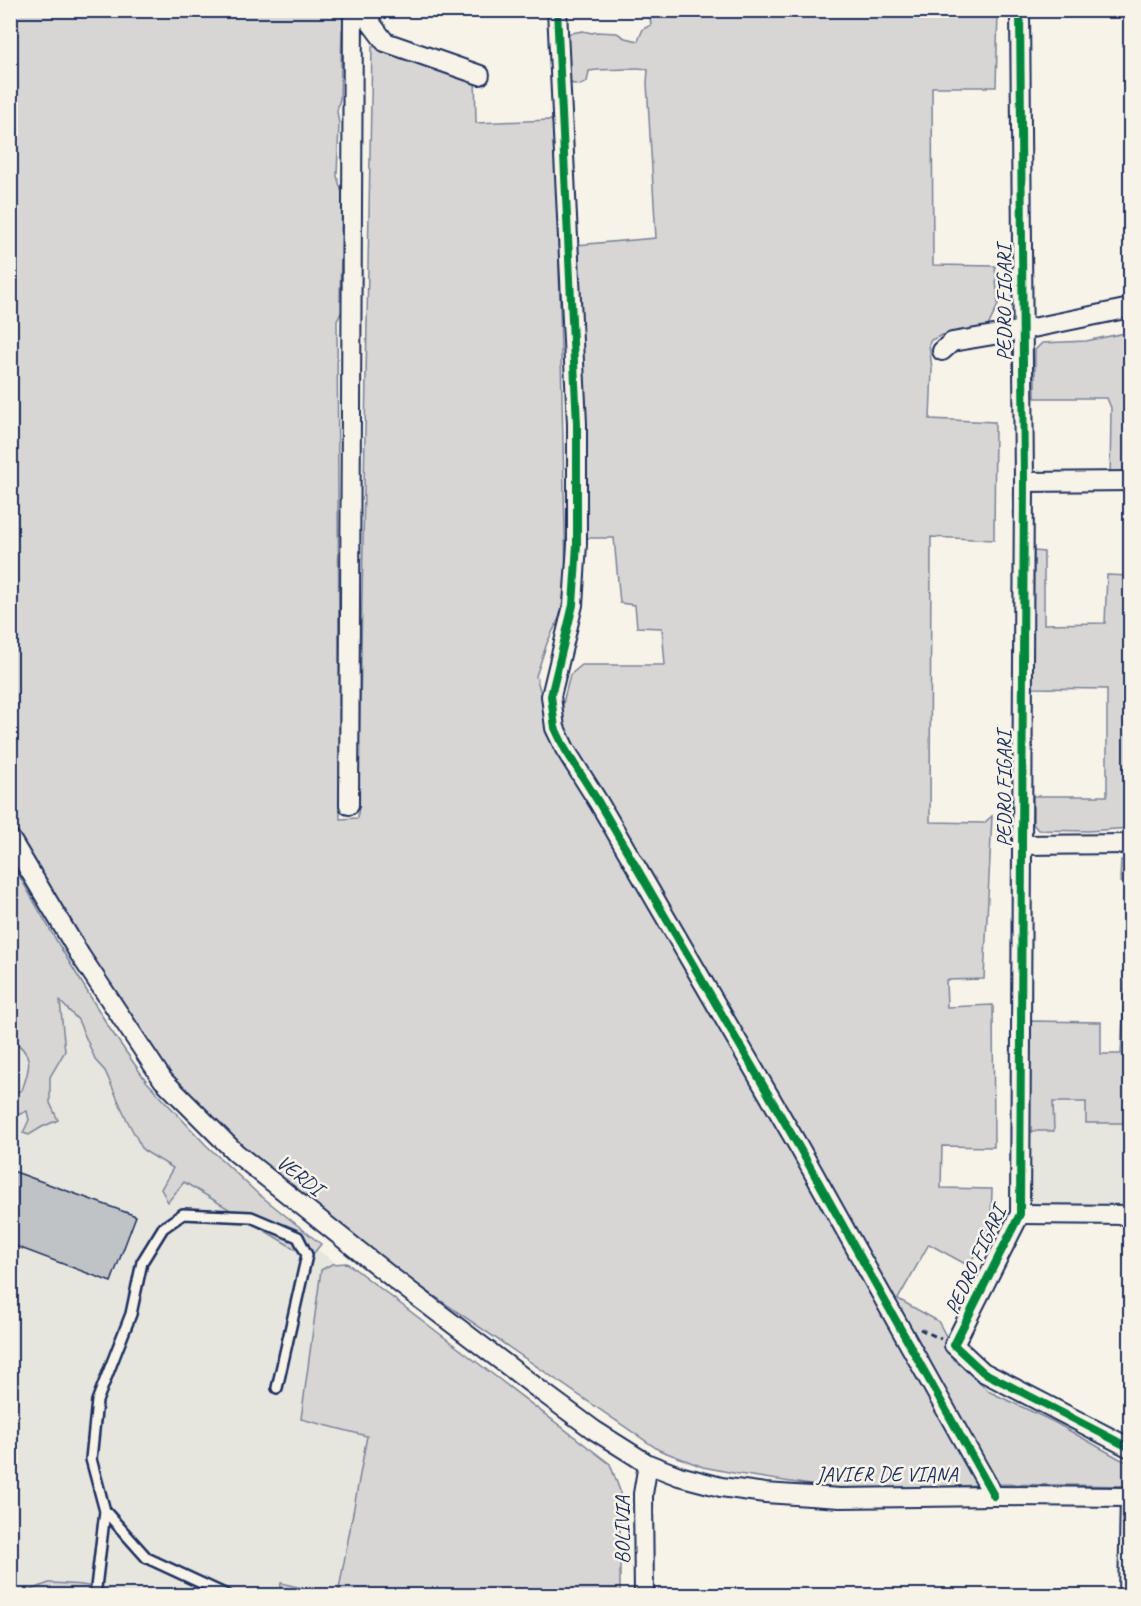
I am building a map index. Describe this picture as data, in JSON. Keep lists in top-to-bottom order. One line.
{"streets":{"street":["PEDRO FIGARI","VERDI","JAVIER DE VIANA","BOLIVIA"]},"crossings":[["VERDI","JAVIER DE VIANA"],["VERDI","BOLIVIA"],["JAVIER DE VIANA","BOLIVIA"]]}
